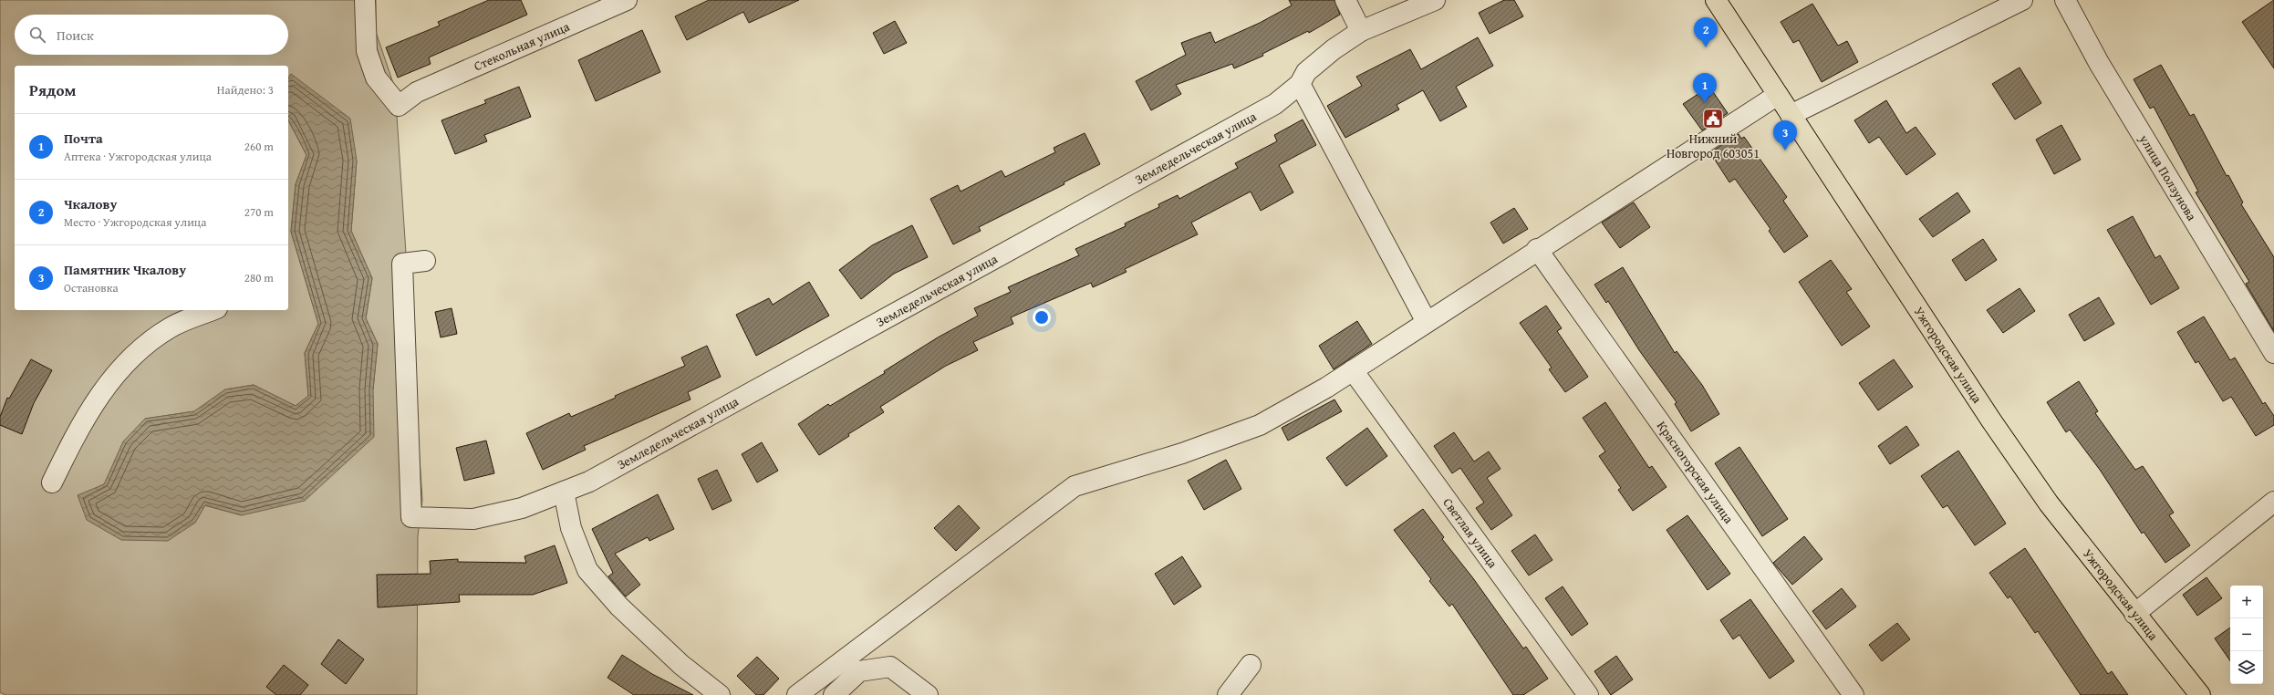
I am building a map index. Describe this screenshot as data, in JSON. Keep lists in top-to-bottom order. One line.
{"streets":{"main road":["Ужгородская улица"],"street":["Стекольная улица","Земледельческая улица","улица Ползунова","Красногорская улица","Светлая улица"]},"places":{"public building":["Нижний Новгород 603051"]},"page":{"search":"Поиск","pins":["2","1","3"],"heading":["Рядом","Найдено: 3"],"list":[{"mark":"1","name":"Почта","note":"Аптека · Ужгородская улица","value":"260 m"},{"mark":"2","name":"Чкалову","note":"Место · Ужгородская улица","value":"270 m"},{"mark":"3","name":"Памятник Чкалову","note":"Остановка","value":"280 m"}],"map_buttons":["+","−"]}}
